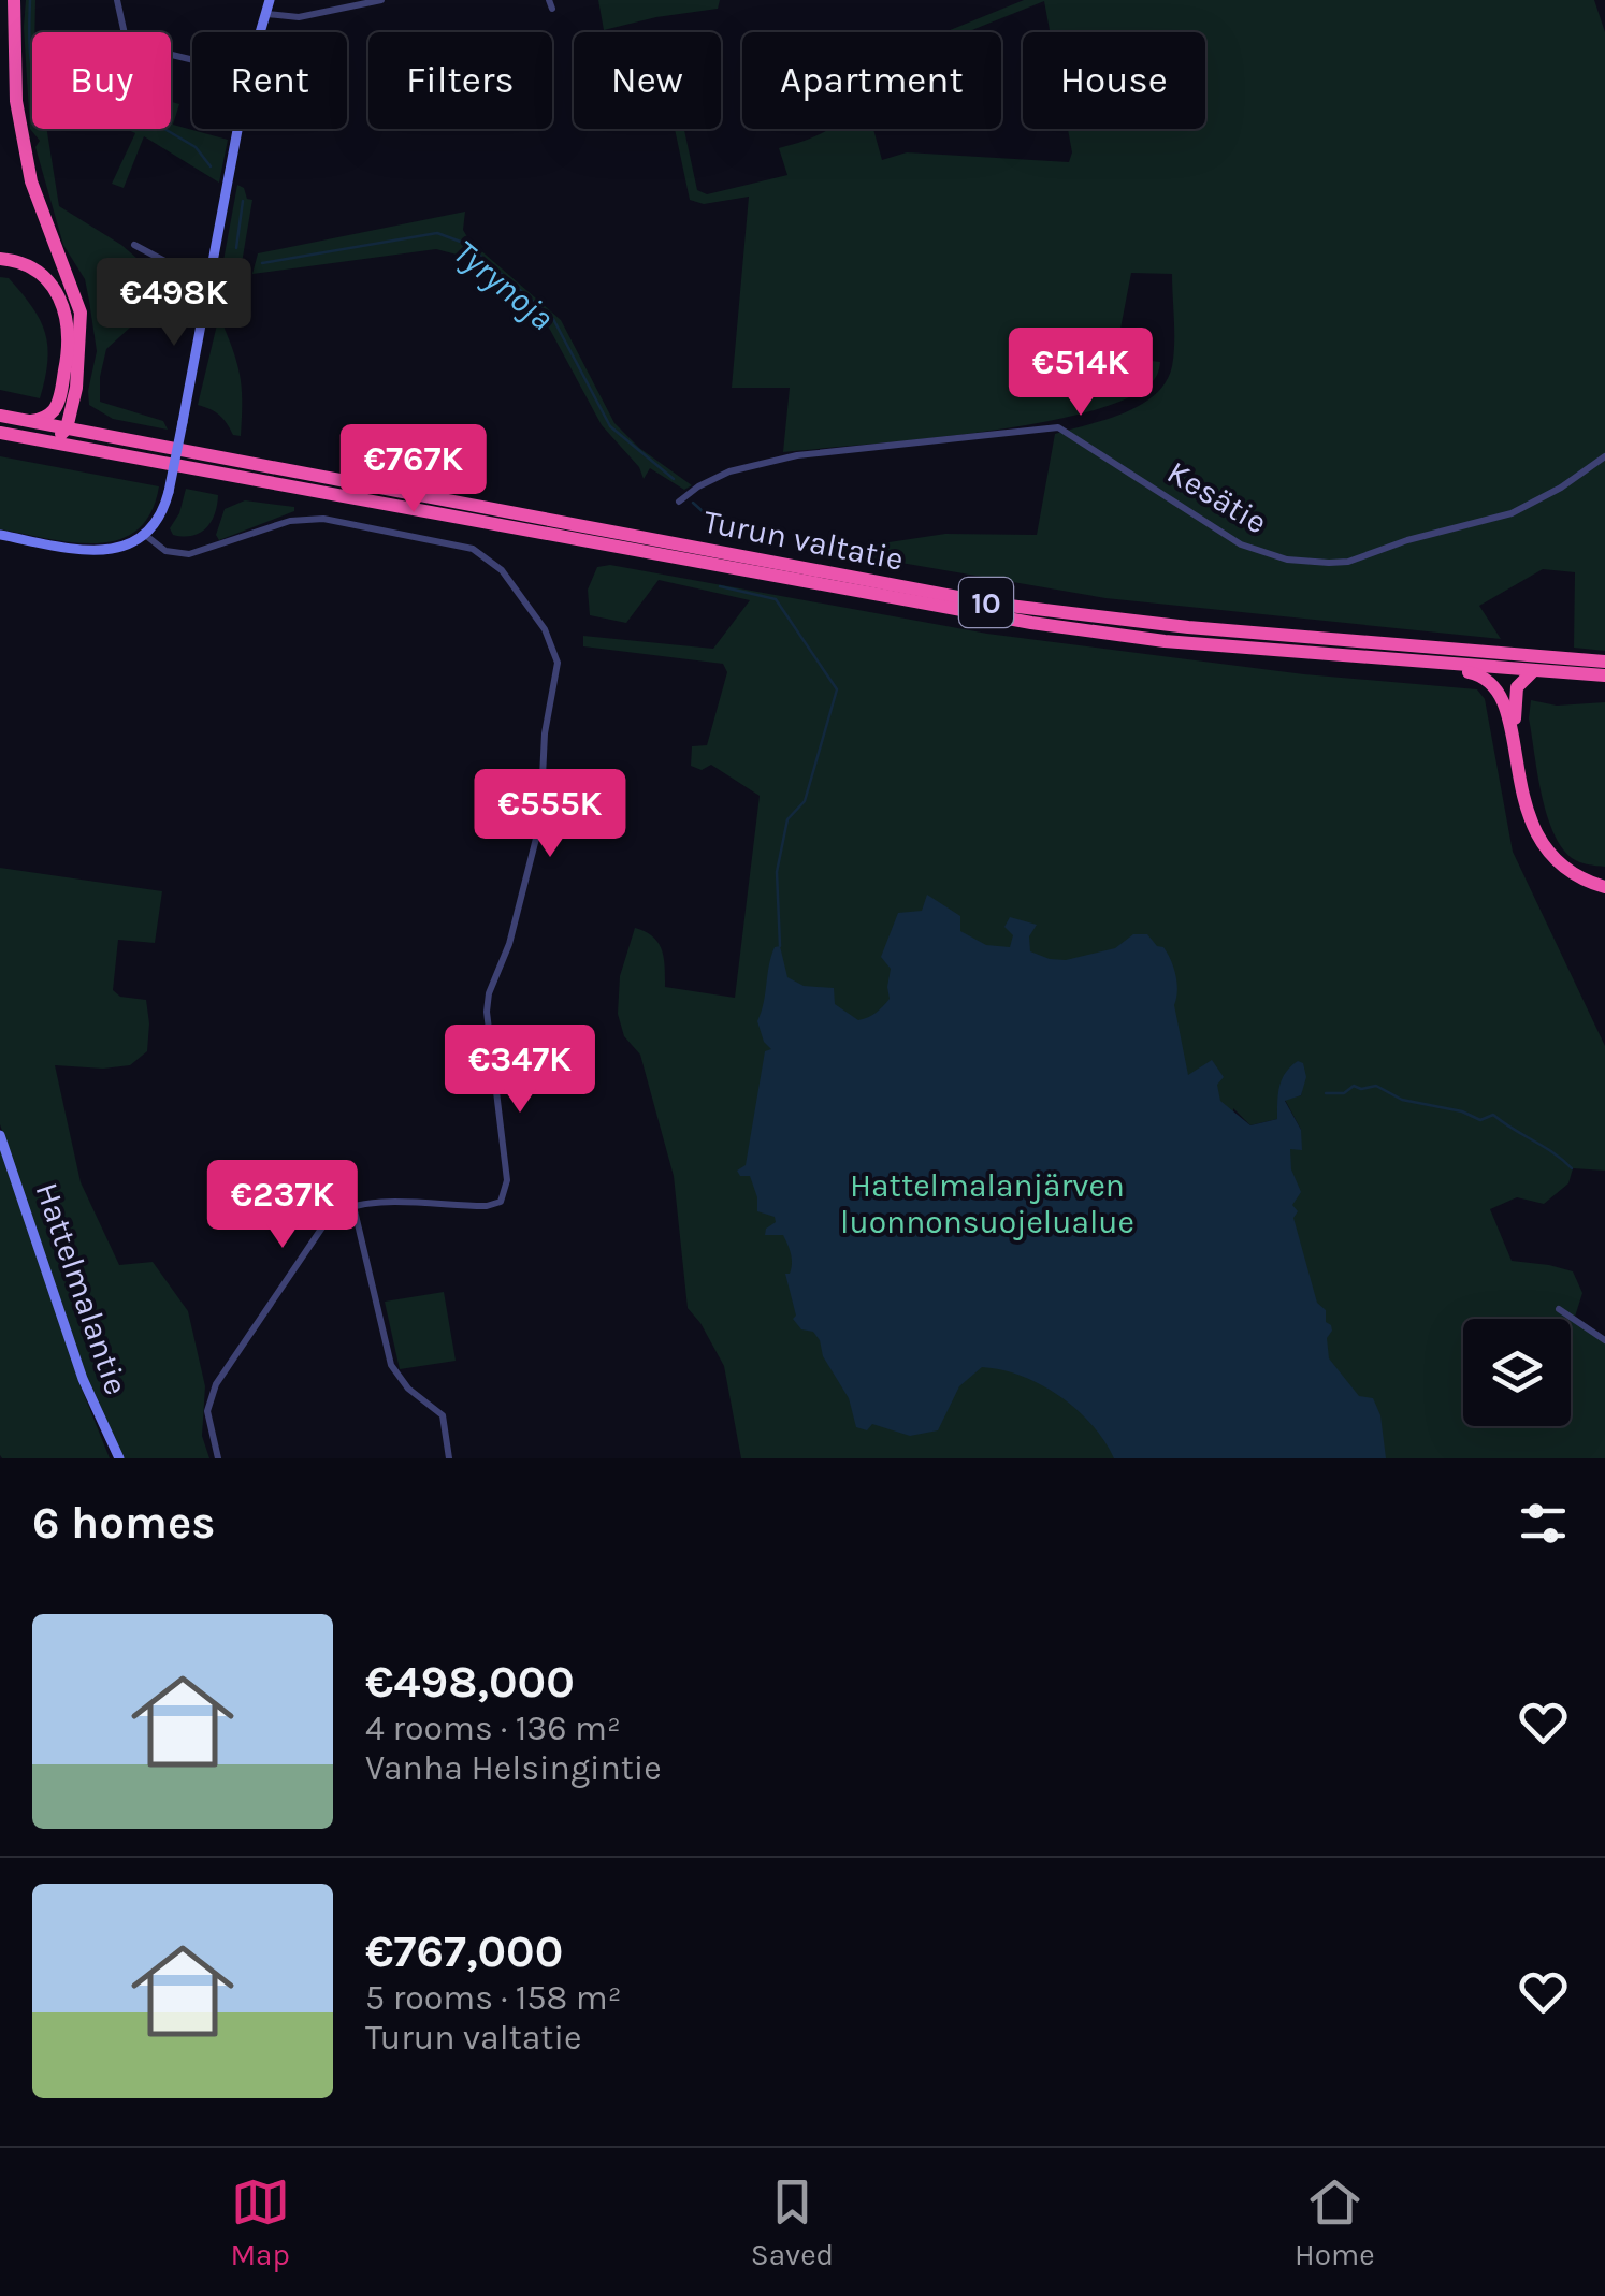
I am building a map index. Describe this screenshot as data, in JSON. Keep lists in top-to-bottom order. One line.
{"streets":{"highway":["Turun valtatie","10"],"street":["Kesätie","Hattelmalantie"]},"water":["Tyrynoja"],"parks":["Hattelmalanjärven luonnonsuojelualue"],"page":{"chip":["Buy","Rent","Filters","New","Apartment","House"],"price":["€498K","€514K","€767K","€555K","€347K","€237K"],"heading":"6 homes","list":[{"name":"€498,000","note":"4 rooms · 136 m² · Vanha Helsingintie"},{"name":"€767,000","note":"5 rooms · 158 m² · Turun valtatie"}],"tabs":["Map","Saved","Home"]}}
